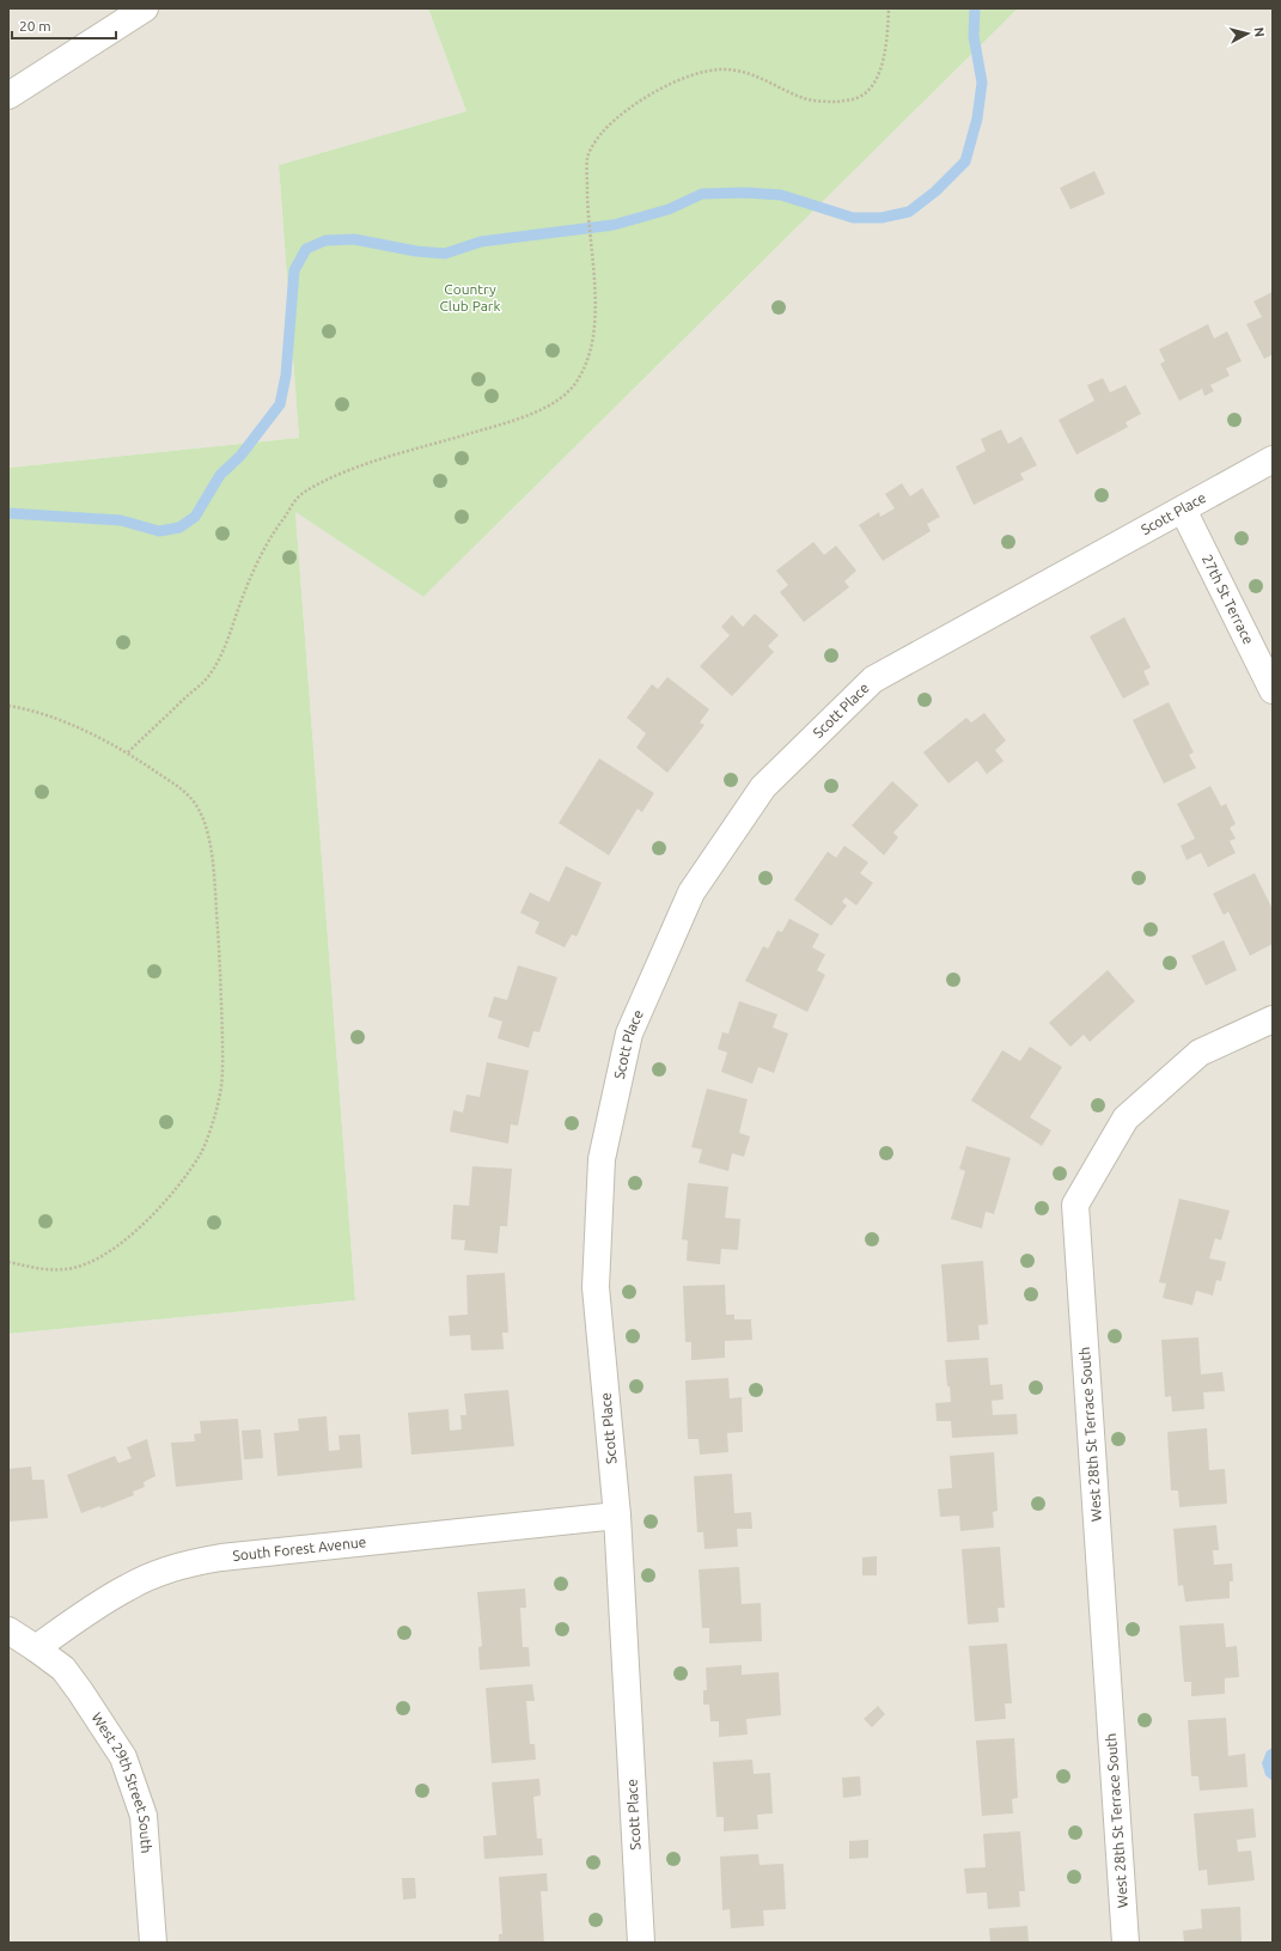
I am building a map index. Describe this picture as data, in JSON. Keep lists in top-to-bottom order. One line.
{"streets":{"street":["Scott Place","27th St Terrace","West 28th St Terrace South","South Forest Avenue","West 29th Street South"]},"crossings":[["Scott Place","27th St Terrace"],["Scott Place","South Forest Avenue"],["South Forest Avenue","West 29th Street South"]],"parks":["Country Club Park"],"scale_bar":"20 m","north":"right"}
